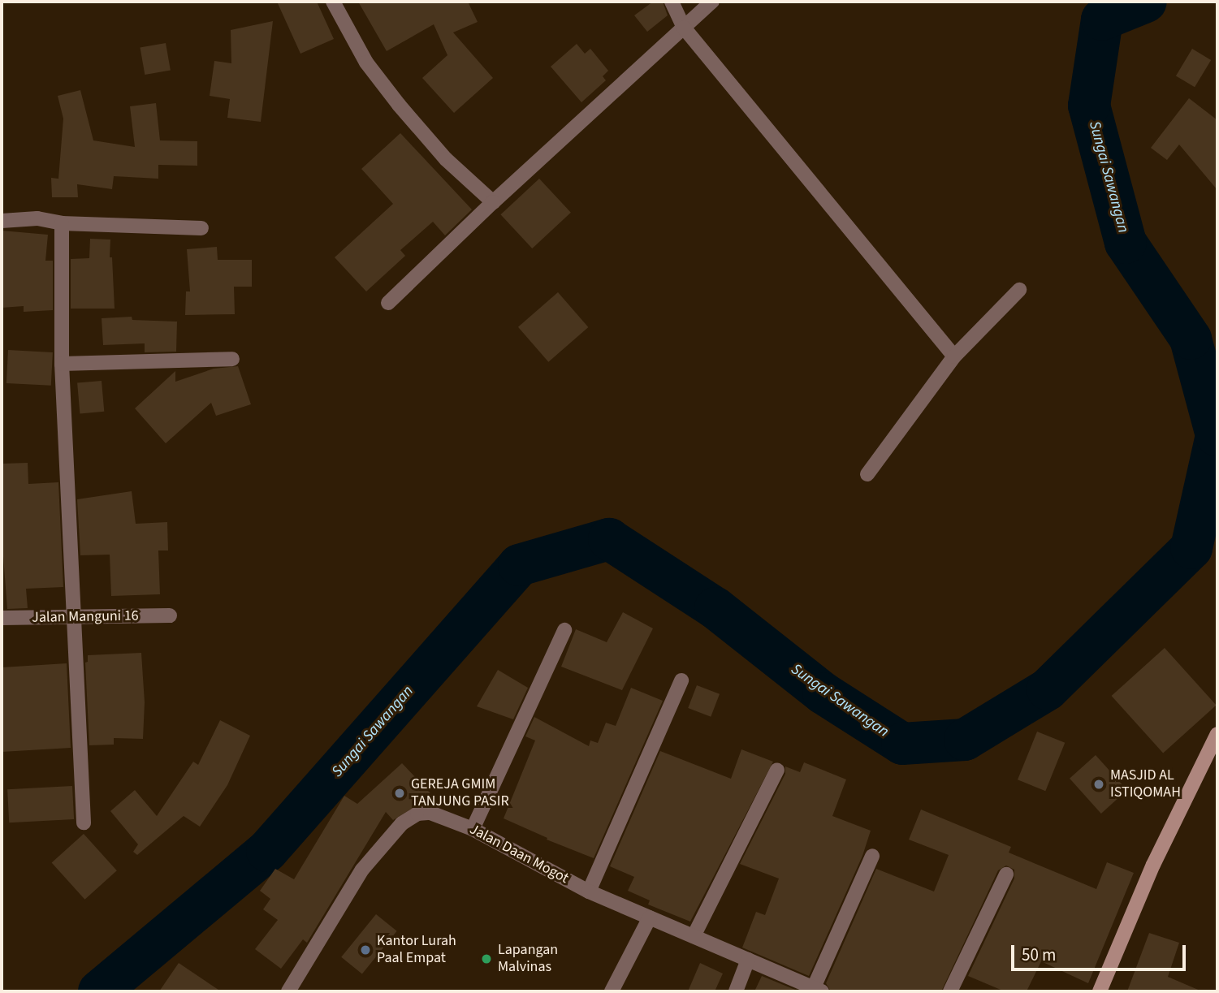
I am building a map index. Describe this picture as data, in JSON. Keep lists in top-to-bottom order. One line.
{"streets":{"street":["Jalan Manguni 16","Jalan Daan Mogot"]},"water":["Sungai Sawangan"],"places":["MASJID AL ISTIQOMAH","GEREJA GMIM TANJUNG PASIR","Kantor Lurah Paal Empat","Lapangan Malvinas"],"scale_bar":"50 m"}
